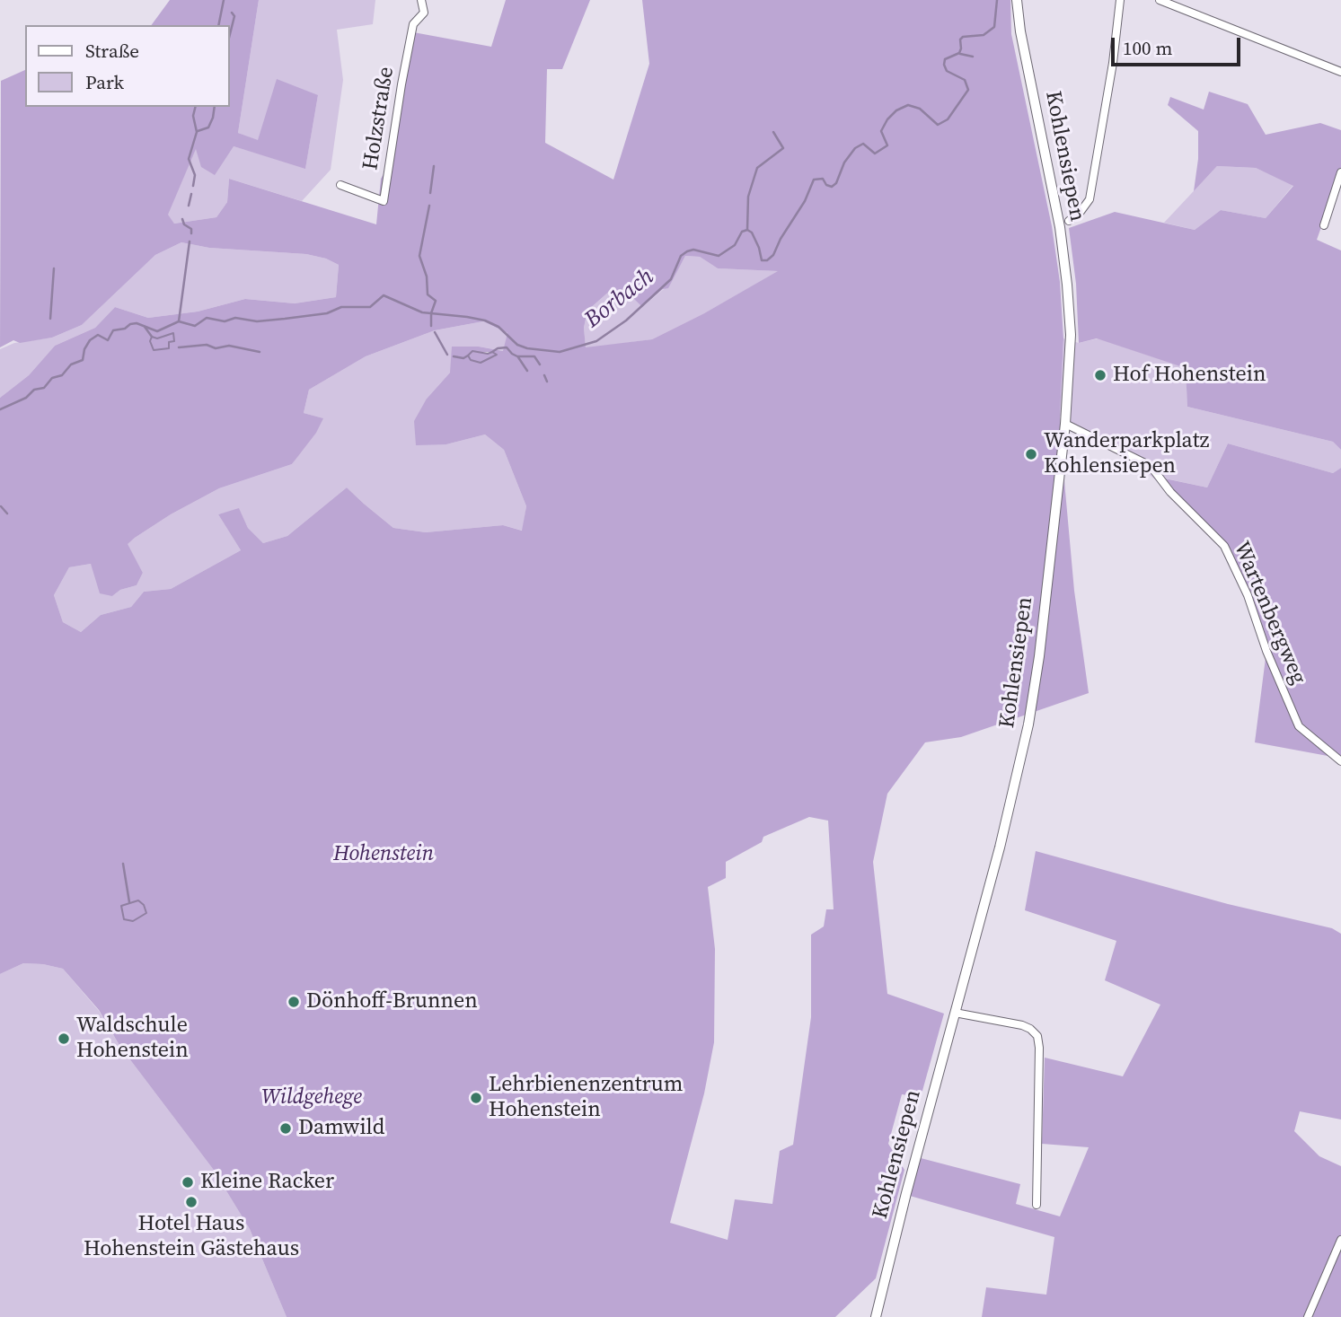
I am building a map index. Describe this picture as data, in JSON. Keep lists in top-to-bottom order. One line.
{"streets":{"street":["Holzstraße","Kohlensiepen","Wartenbergweg"]},"crossings":[["Kohlensiepen","Wartenbergweg"]],"water":["Borbach"],"parks":["Hohenstein","Wildgehege"],"places":["Hof Hohenstein","Wanderparkplatz Kohlensiepen","Dönhoff-Brunnen","Waldschule Hohenstein","Lehrbienenzentrum Hohenstein","Damwild","Kleine Racker","Hotel Haus Hohenstein Gästehaus"],"legend":["Straße","Park"],"scale_bar":"100 m"}
